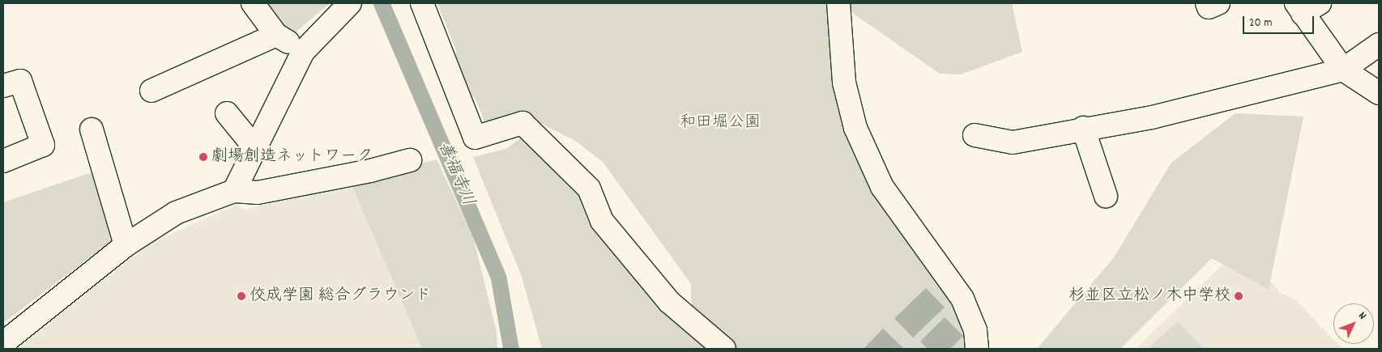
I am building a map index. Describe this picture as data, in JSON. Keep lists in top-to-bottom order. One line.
{"water":["善福寺川"],"parks":["和田堀公園"],"places":["劇場創造ネットワーク","佼成学園 総合グラウンド","杉並区立松ノ木中学校"],"scale_bar":"20 m","north":"top right"}
